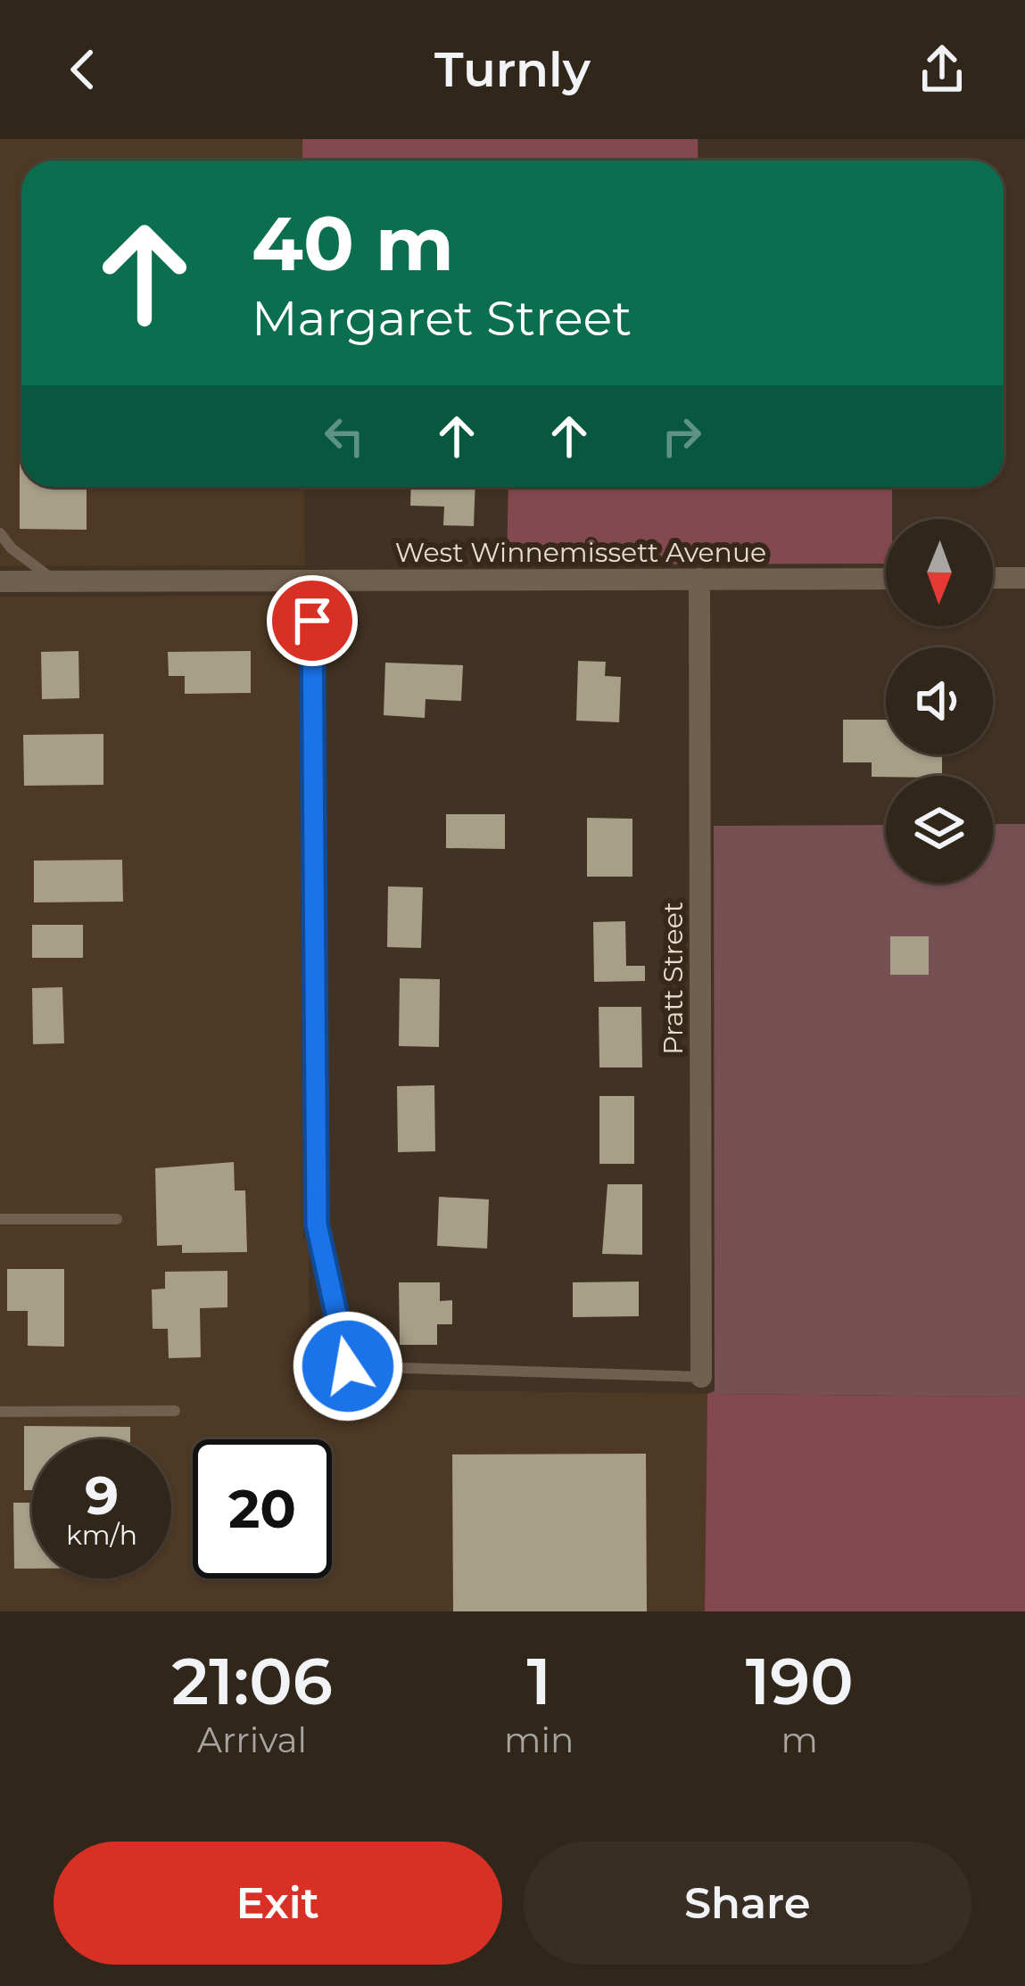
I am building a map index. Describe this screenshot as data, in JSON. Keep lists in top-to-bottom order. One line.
{"streets":{"street":["West Winnemissett Avenue","Pratt Street"]},"crossings":[["West Winnemissett Avenue","Pratt Street"]],"north":"bottom","page":{"header":"Turnly","turn":["40 m","Margaret Street"],"speed":"9 km/h","limit":"20","eta":["21:06","Arrival","1","min","190","m"],"buttons":["Exit","Share"]}}
